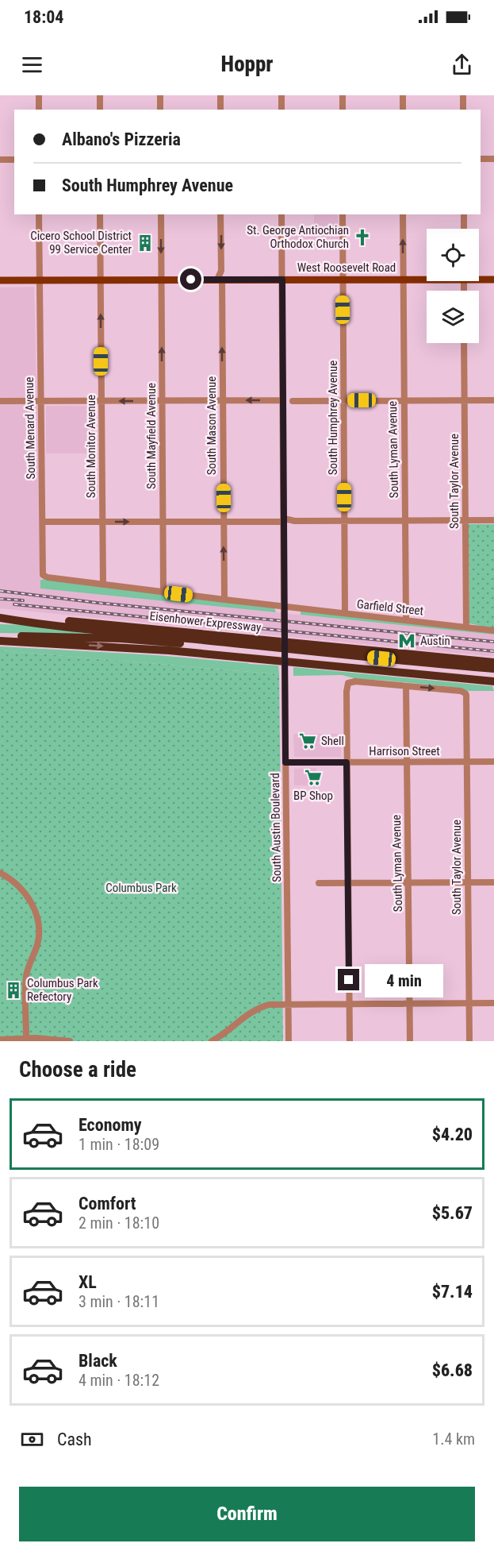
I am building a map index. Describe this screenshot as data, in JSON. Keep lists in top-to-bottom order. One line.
{"streets":{"highway":["Eisenhower Expressway"],"main road":["West Roosevelt Road"],"street":["South Humphrey Avenue","South Mason Avenue","South Menard Avenue","South Mayfield Avenue","South Monitor Avenue","South Lyman Avenue","South Taylor Avenue","Garfield Street","Harrison Street","South Austin Boulevard"]},"crossings":[["West Roosevelt Road","South Humphrey Avenue"],["West Roosevelt Road","South Mason Avenue"],["West Roosevelt Road","South Menard Avenue"],["West Roosevelt Road","South Mayfield Avenue"],["West Roosevelt Road","South Monitor Avenue"],["West Roosevelt Road","South Lyman Avenue"],["West Roosevelt Road","South Austin Boulevard"],["South Humphrey Avenue","Garfield Street"],["South Mason Avenue","Garfield Street"],["South Menard Avenue","Garfield Street"],["South Mayfield Avenue","Garfield Street"],["South Monitor Avenue","Garfield Street"],["South Lyman Avenue","South Taylor Avenue"],["South Lyman Avenue","Garfield Street"],["South Lyman Avenue","Harrison Street"],["South Taylor Avenue","Garfield Street"],["South Taylor Avenue","Harrison Street"],["Garfield Street","South Austin Boulevard"],["Harrison Street","South Austin Boulevard"]],"parks":["Columbus Park"],"places":{"church":["St. George Antiochian Orthodox Church"],"building":["Cicero School District 99 Service Center","Columbus Park Refectory"],"metro station":["Austin"],"supermarket":["Shell","BP Shop"]},"page":{"status":"18:04","header":"Hoppr","banner":["Albano's Pizzeria","South Humphrey Avenue"],"bubble":"4 min","heading":"Choose a ride","list":[{"name":"Economy","note":"1 min · 18:09","value":"$4.20"},{"name":"Comfort","note":"2 min · 18:10","value":"$5.67"},{"name":"XL","note":"3 min · 18:11","value":"$7.14"},{"name":"Black","note":"4 min · 18:12","value":"$6.68"}],"pay":["Cash","1.4 km"],"buttons":"Confirm"}}
